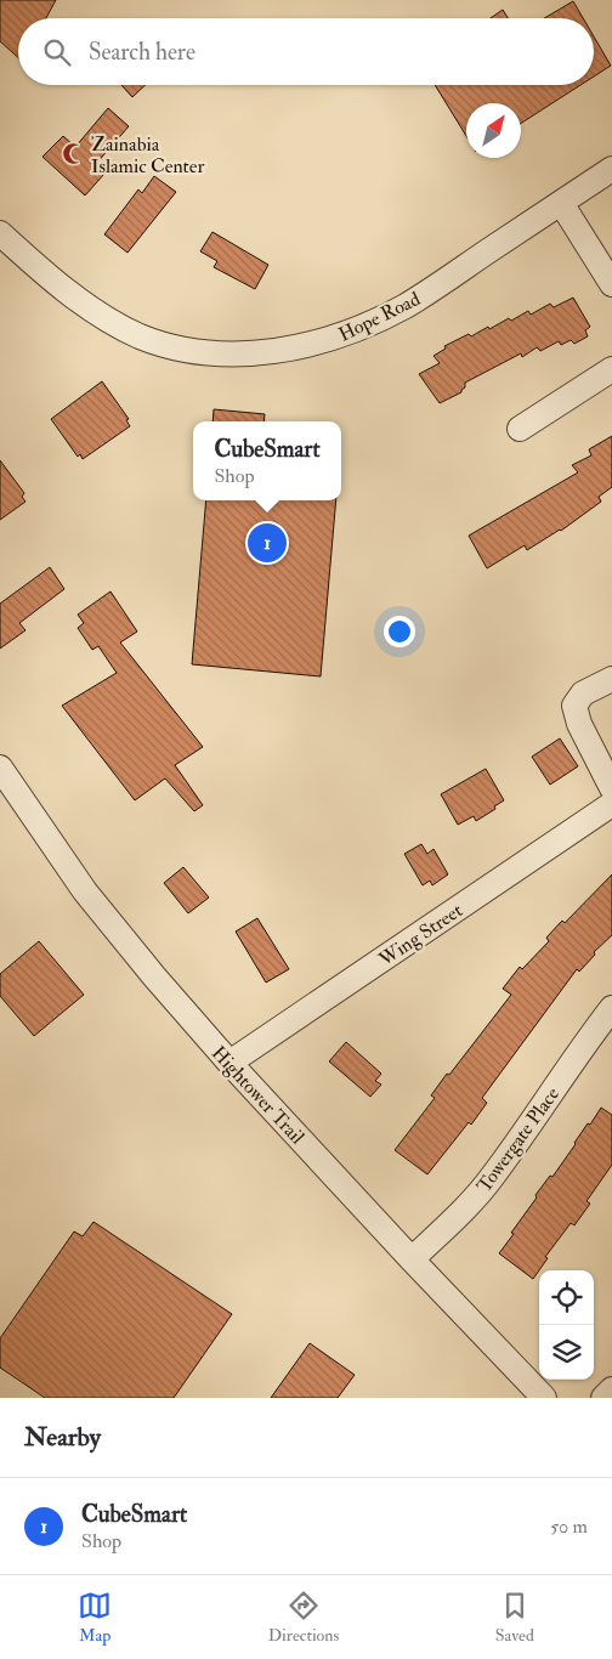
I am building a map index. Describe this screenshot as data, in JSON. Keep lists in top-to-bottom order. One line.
{"streets":{"street":["Hope Road","Wing Street","Hightower Trail","Towergate Place"]},"crossings":[["Wing Street","Hightower Trail"],["Hightower Trail","Towergate Place"]],"places":{"mosque":["Zainabia Islamic Center"]},"north":"top right","page":{"search":"Search here","popup":["CubeSmart","Shop"],"pins":"1","heading":"Nearby","list":[{"mark":"1","name":"CubeSmart","note":"Shop","value":"50 m"}],"nav":["Map","Directions","Saved"]}}
